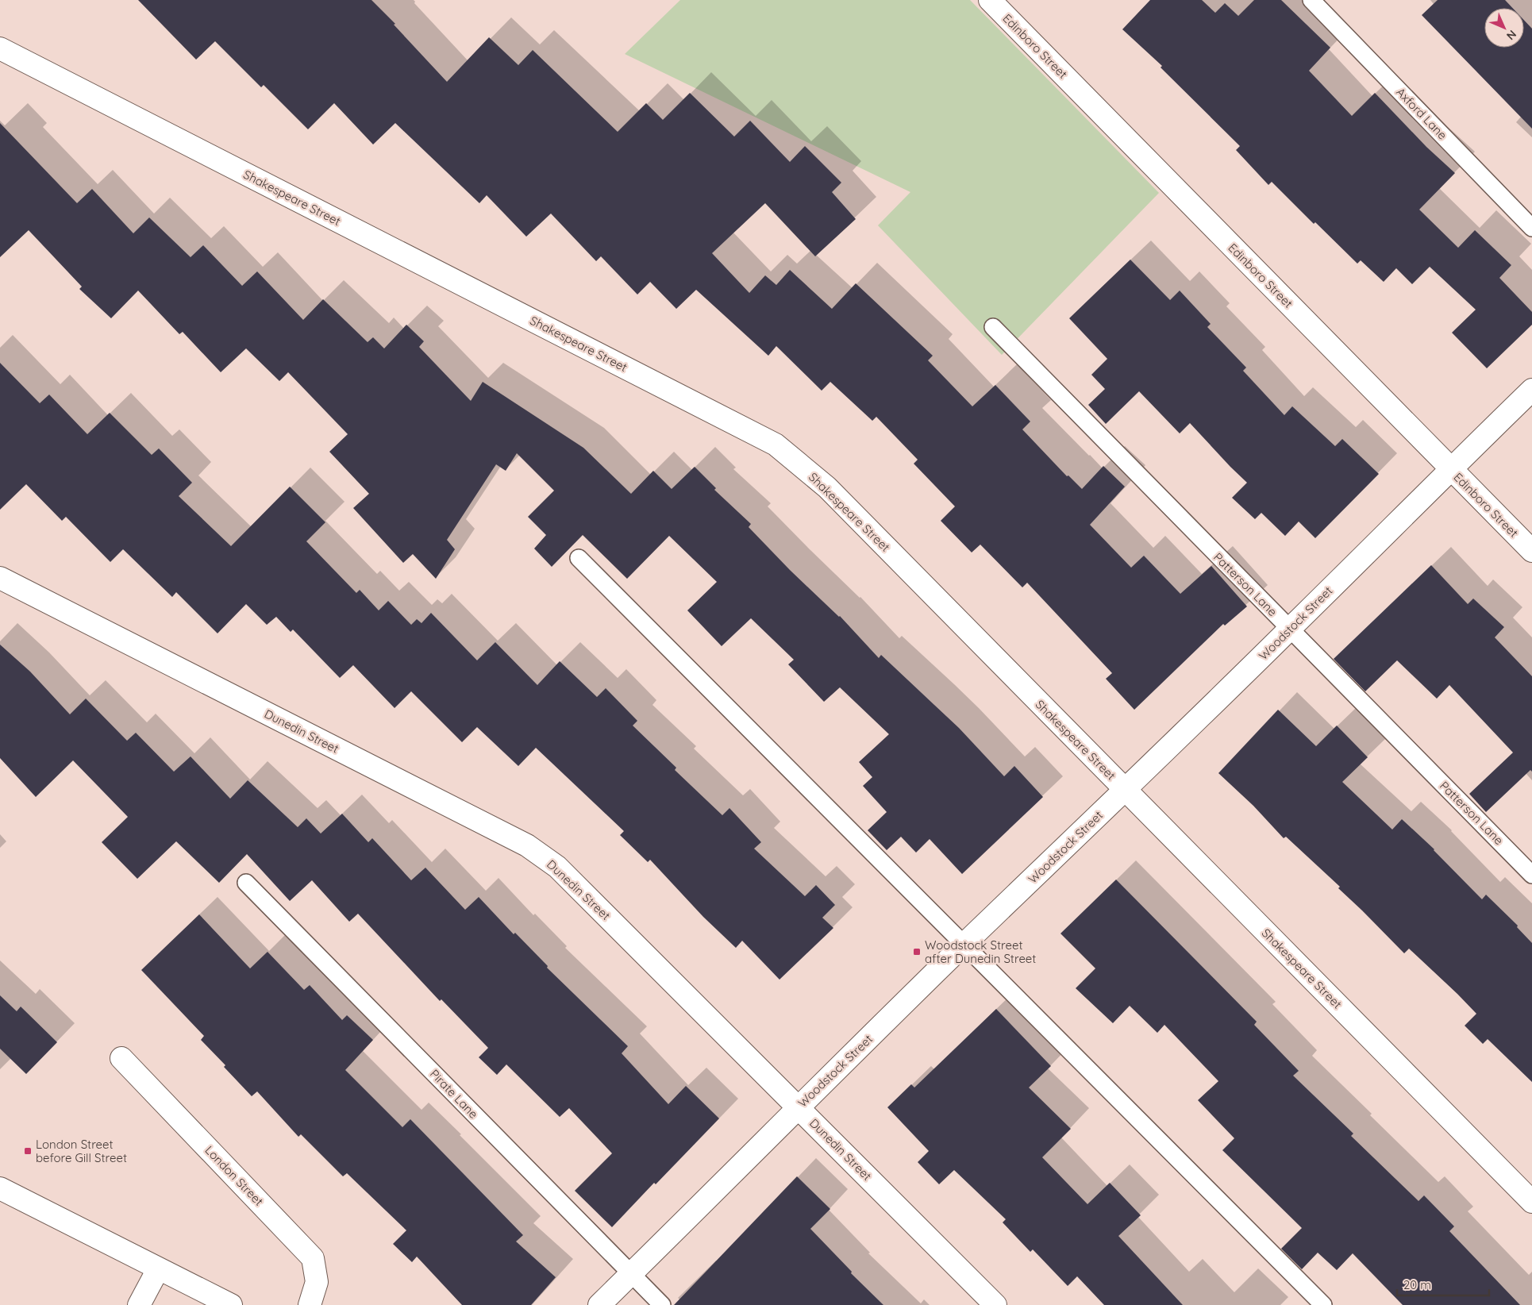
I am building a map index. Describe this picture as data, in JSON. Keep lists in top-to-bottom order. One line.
{"streets":{"street":["Edinboro Street","Shakespeare Street","Woodstock Street","Dunedin Street","London Street"],"lane":["Axford Lane","Patterson Lane","Pirate Lane"]},"crossings":[["Edinboro Street","Woodstock Street"],["Shakespeare Street","Woodstock Street"],["Patterson Lane","Woodstock Street"],["Woodstock Street","Dunedin Street"],["Woodstock Street","Pirate Lane"]],"places":{"transit":["Woodstock Street after Dunedin Street","London Street before Gill Street"]},"scale_bar":"20 m","north":"bottom right"}
